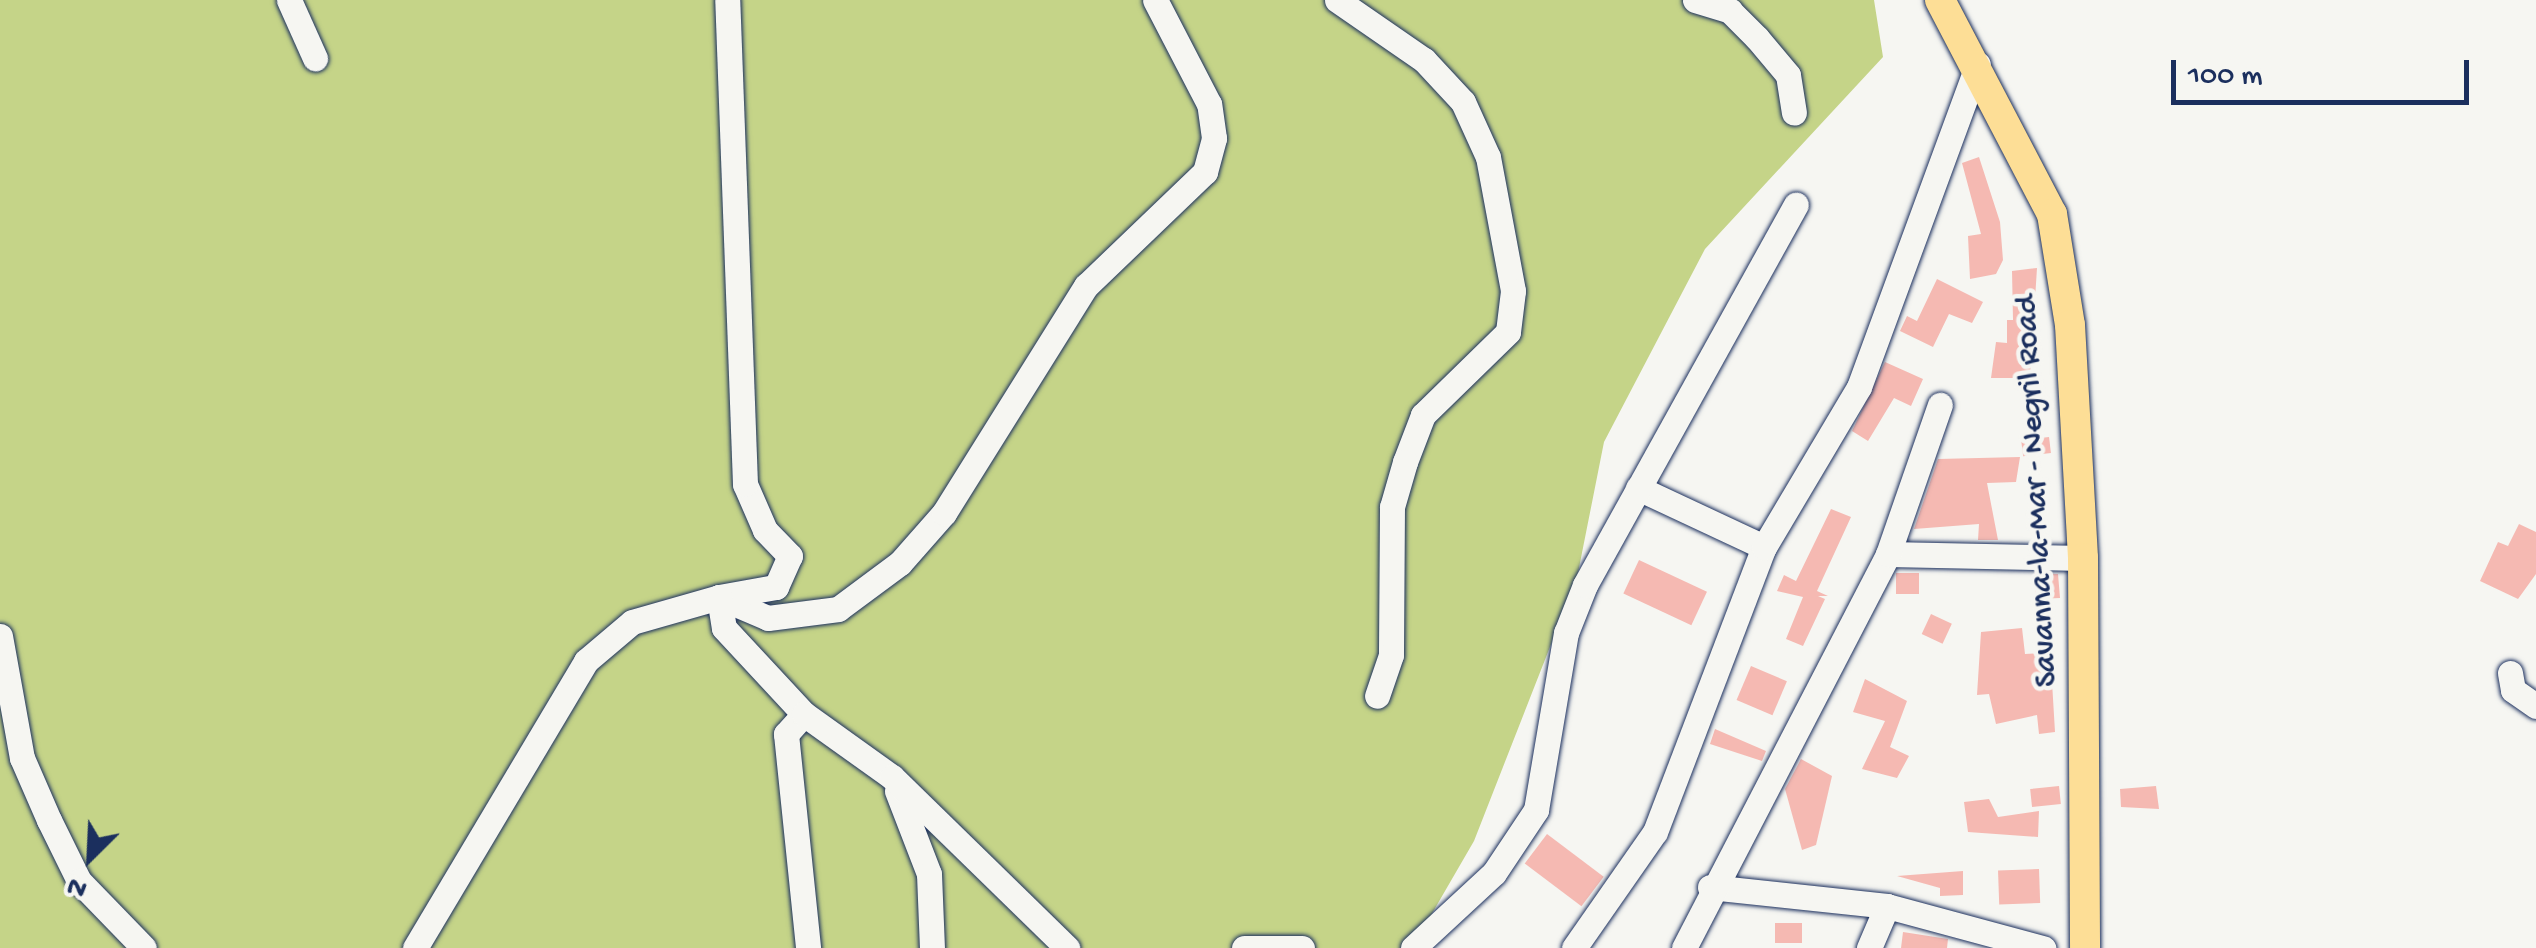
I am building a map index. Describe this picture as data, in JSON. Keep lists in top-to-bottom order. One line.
{"streets":{"main road":["Savanna-la-Mar - Negril Road"]},"scale_bar":"100 m","north":"bottom left"}
